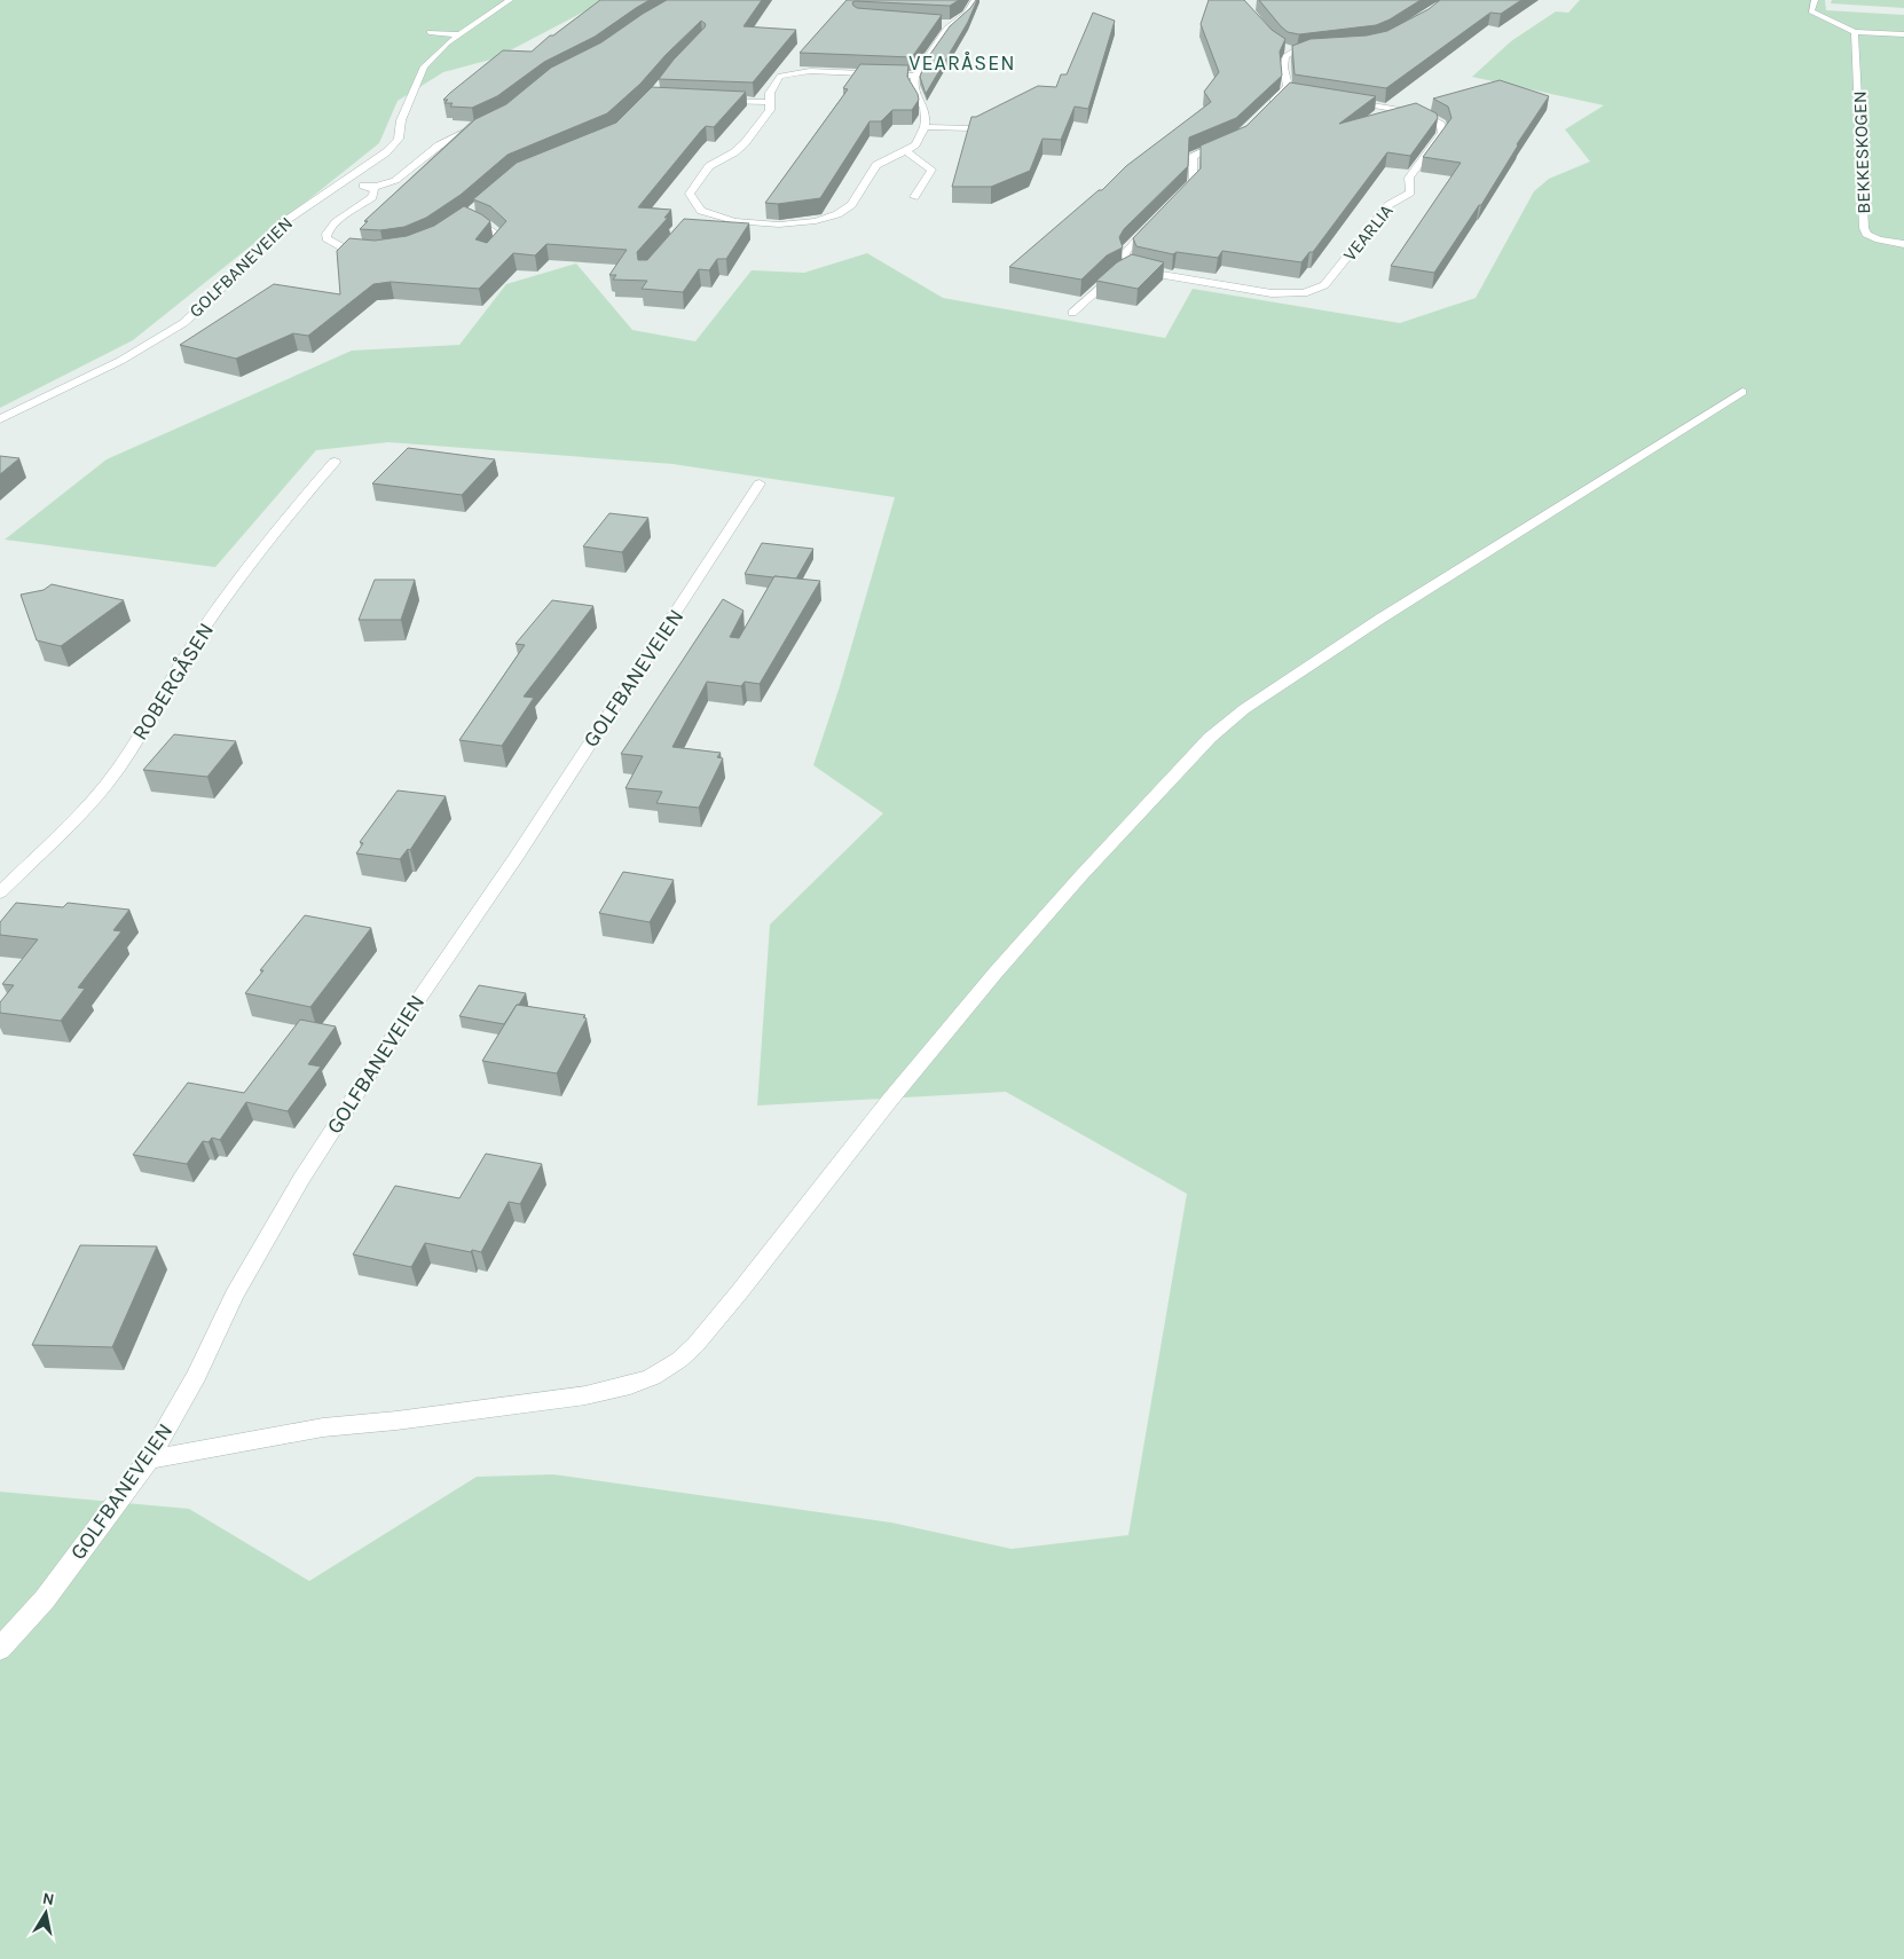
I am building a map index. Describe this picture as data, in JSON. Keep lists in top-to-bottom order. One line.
{"streets":{"street":["BEKKESKOGEN","VEARLIA","GOLFBANEVEIEN","ROBERGÅSEN"]},"districts":["VEARÅSEN"],"north":"top"}
